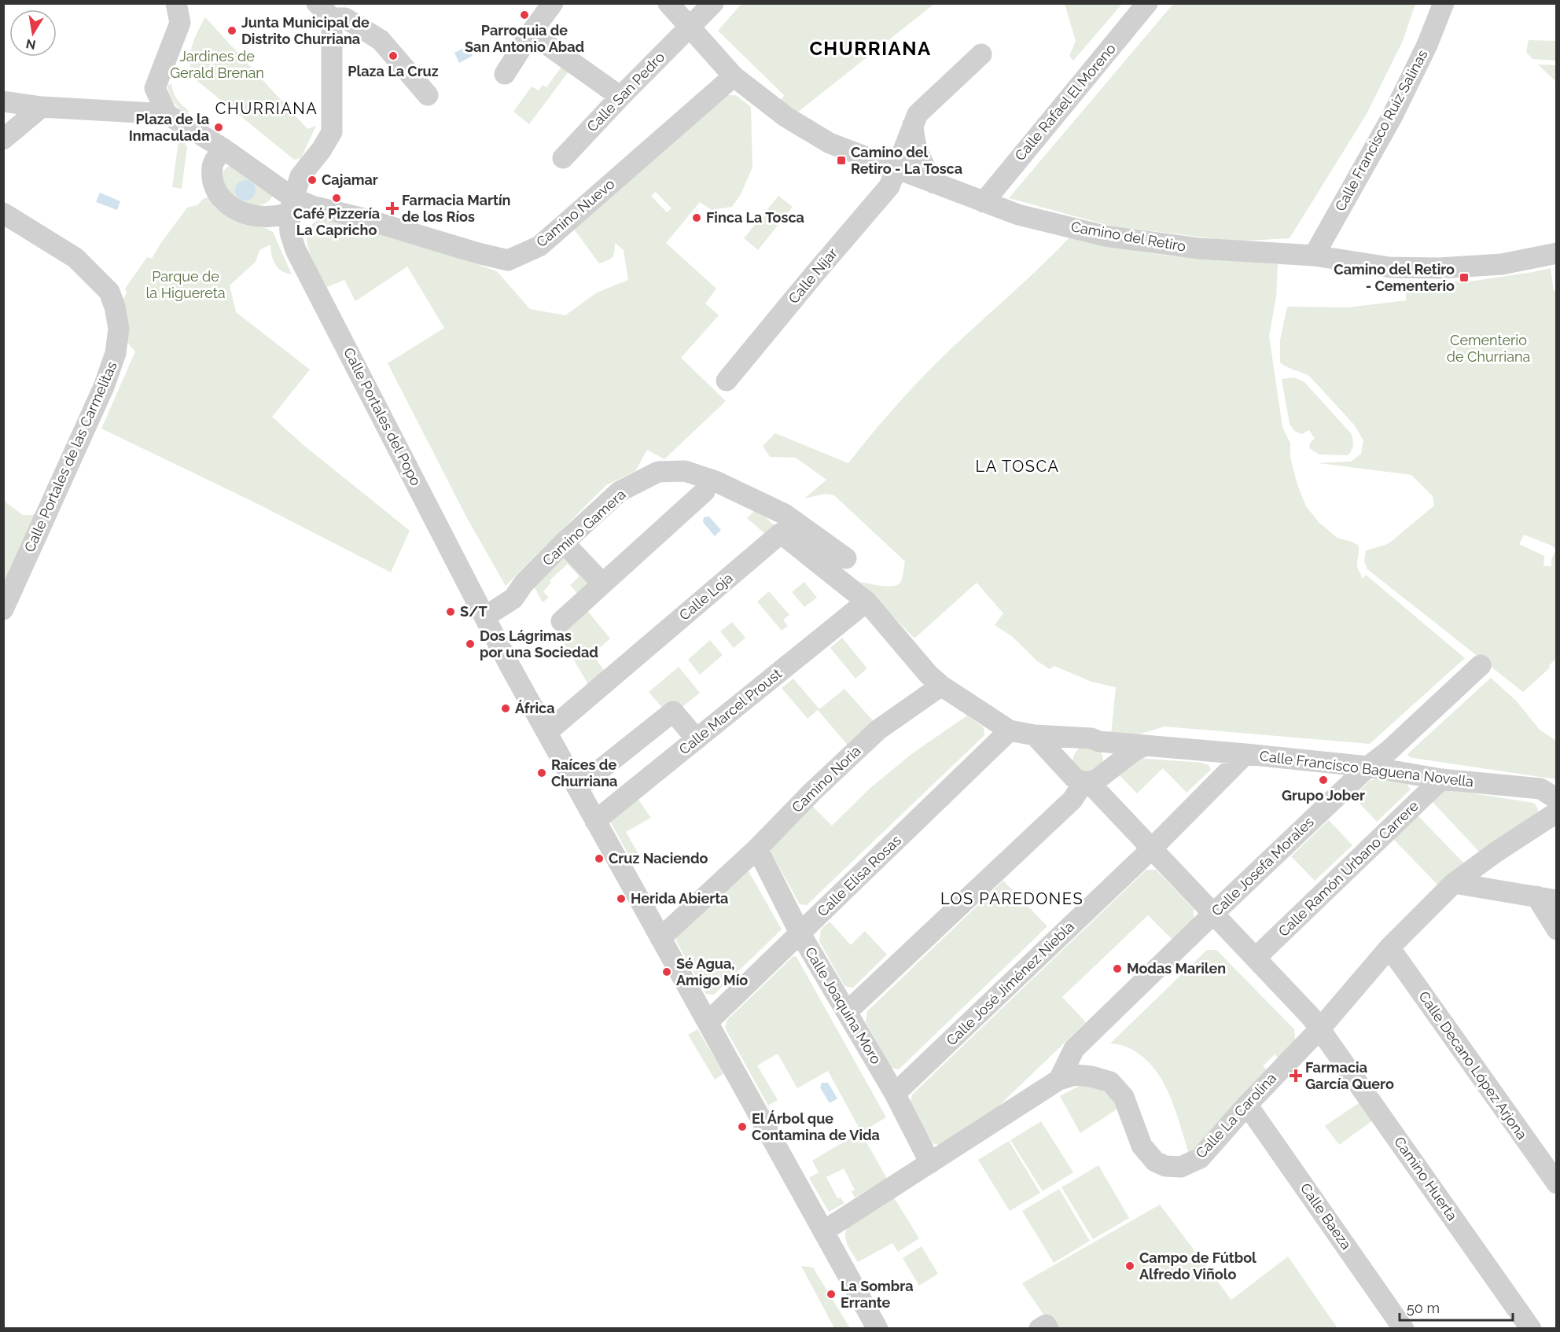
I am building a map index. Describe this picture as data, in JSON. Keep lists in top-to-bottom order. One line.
{"streets":{"street":["Calle San Pedro","Calle Rafael El Moreno","Calle Francisco Ruiz Salinas","Camino Nuevo","Camino del Retiro","Calle Níjar","Calle Portales del Popo","Calle Portales de las Carmelitas","Camino Gamera","Calle Loja","Calle Marcel Proust","Calle Francisco Baguena Novella","Camino Noria","Calle Josefa Morales","Calle Ramón Urbano Carrere","Calle Elisa Rosas","Calle José Jiménez Niebla","Calle Joaquina Moro","Calle Decano López Arjona","Calle La Carolina","Camino Huerta","Calle Baeza"]},"crossings":[["Calle Rafael El Moreno","Camino del Retiro"],["Calle Francisco Ruiz Salinas","Camino del Retiro"],["Camino Nuevo","Camino del Retiro"],["Camino Nuevo","Calle Portales del Popo"],["Camino del Retiro","Calle Níjar"],["Calle Portales del Popo","Camino Gamera"],["Calle Portales del Popo","Calle Loja"],["Calle Portales del Popo","Calle Marcel Proust"],["Calle Portales del Popo","Camino Noria"],["Calle Portales del Popo","Calle Elisa Rosas"],["Calle Portales del Popo","Calle La Carolina"],["Calle Loja","Calle Marcel Proust"],["Calle Francisco Baguena Novella","Calle Josefa Morales"],["Calle Francisco Baguena Novella","Calle Ramón Urbano Carrere"],["Calle Francisco Baguena Novella","Calle Elisa Rosas"],["Calle Francisco Baguena Novella","Calle José Jiménez Niebla"],["Calle Francisco Baguena Novella","Camino Huerta"],["Camino Noria","Calle Joaquina Moro"],["Calle Josefa Morales","Calle La Carolina"],["Calle Josefa Morales","Camino Huerta"],["Calle Ramón Urbano Carrere","Camino Huerta"],["Calle Elisa Rosas","Calle Joaquina Moro"],["Calle José Jiménez Niebla","Calle Joaquina Moro"],["Calle José Jiménez Niebla","Camino Huerta"],["Calle Joaquina Moro","Calle La Carolina"],["Calle Decano López Arjona","Calle La Carolina"],["Calle La Carolina","Camino Huerta"],["Calle La Carolina","Calle Baeza"]],"districts":["CHURRIANA","CHURRIANA","LA TOSCA","LOS PAREDONES"],"parks":["Jardines de Gerald Brenan","Parque de la Higuereta","Cementerio de Churriana"],"places":{"other":["Parroquia de San Antonio Abad","Junta Municipal de Distrito Churriana","Plaza La Cruz","Plaza de la Inmaculada","Cajamar","Café Pizzería La Capricho","Finca La Tosca","S/T","Dos Lágrimas por una Sociedad","África","Raíces de Churriana","Grupo Jober","Cruz Naciendo","Herida Abierta","Modas Marilen","Sé Agua, Amigo Mío","El Árbol que Contamina de Vida","Campo de Fútbol Alfredo Viñolo","La Sombra Errante"],"transit":["Camino del Retiro - La Tosca","Camino del Retiro - Cementerio"],"health":["Farmacia Martín de los Ríos","Farmacia García Quero"]},"scale_bar":"50 m","north":"bottom"}
